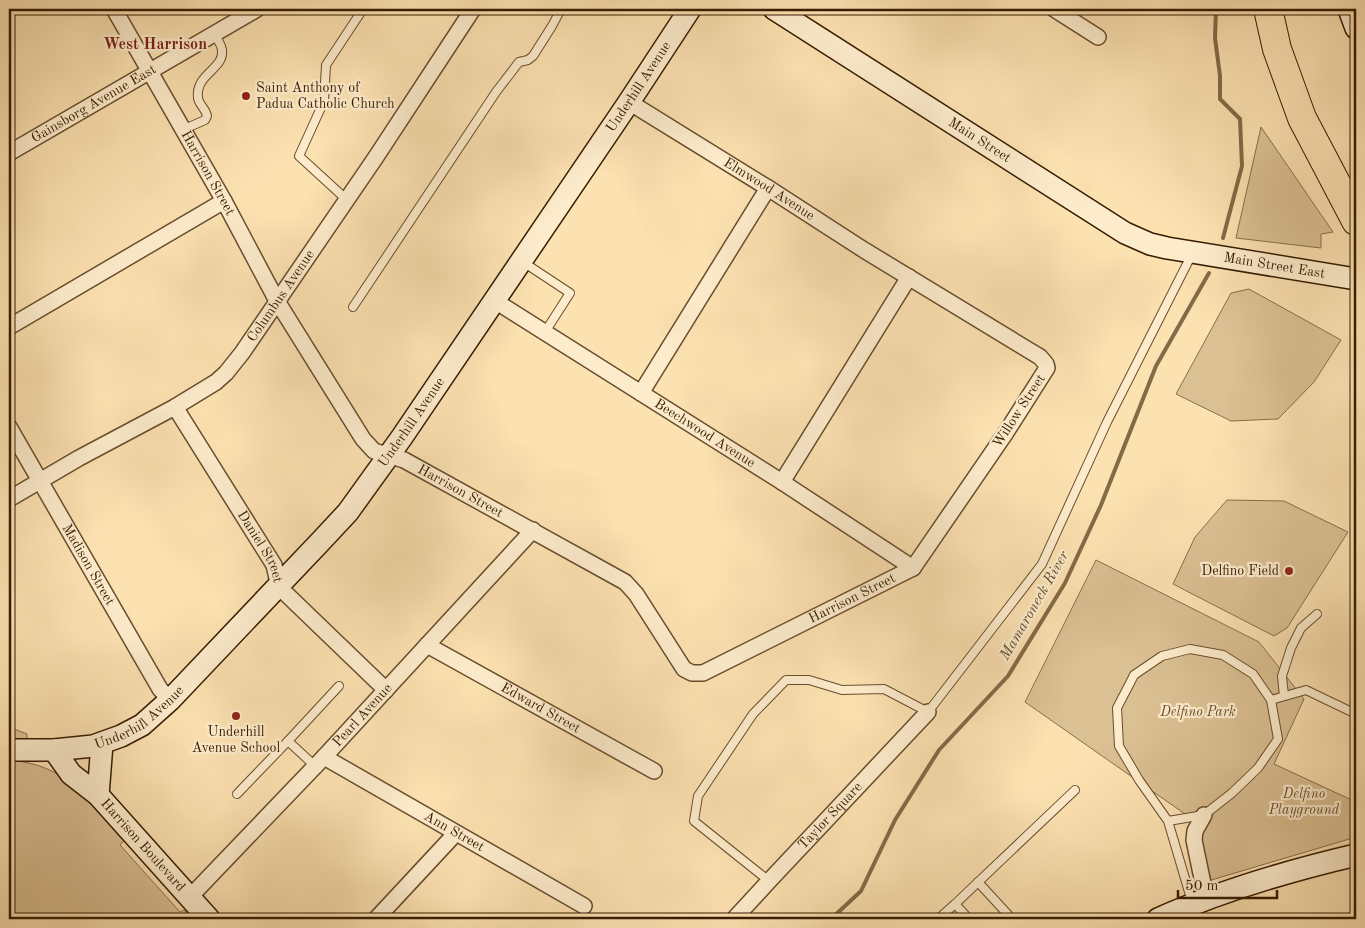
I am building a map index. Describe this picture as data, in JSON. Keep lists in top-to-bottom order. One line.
{"streets":{"street":["Underhill Avenue","Gainsborg Avenue East","Main Street","Harrison Street","Elmwood Avenue","Main Street East","Columbus Avenue","Willow Street","Beechwood Avenue","Daniel Street","Madison Street","Edward Street","Pearl Avenue","Taylor Square","Ann Street","Harrison Boulevard"]},"crossings":[["Underhill Avenue","Harrison Street"],["Underhill Avenue","Elmwood Avenue"],["Underhill Avenue","Beechwood Avenue"],["Underhill Avenue","Daniel Street"],["Underhill Avenue","Madison Street"],["Underhill Avenue","Harrison Boulevard"],["Gainsborg Avenue East","Harrison Street"],["Main Street","Main Street East"],["Harrison Street","Columbus Avenue"],["Harrison Street","Willow Street"],["Harrison Street","Beechwood Avenue"],["Harrison Street","Pearl Avenue"],["Elmwood Avenue","Willow Street"],["Columbus Avenue","Daniel Street"],["Columbus Avenue","Madison Street"],["Willow Street","Beechwood Avenue"],["Daniel Street","Pearl Avenue"],["Edward Street","Pearl Avenue"],["Pearl Avenue","Ann Street"],["Pearl Avenue","Harrison Boulevard"]],"districts":["West Harrison"],"water":["Mamaroneck River"],"parks":["Delfino Park","Delfino Playground"],"places":["Saint Anthony of Padua Catholic Church","Delfino Field","Underhill Avenue School"],"scale_bar":"50 m"}
